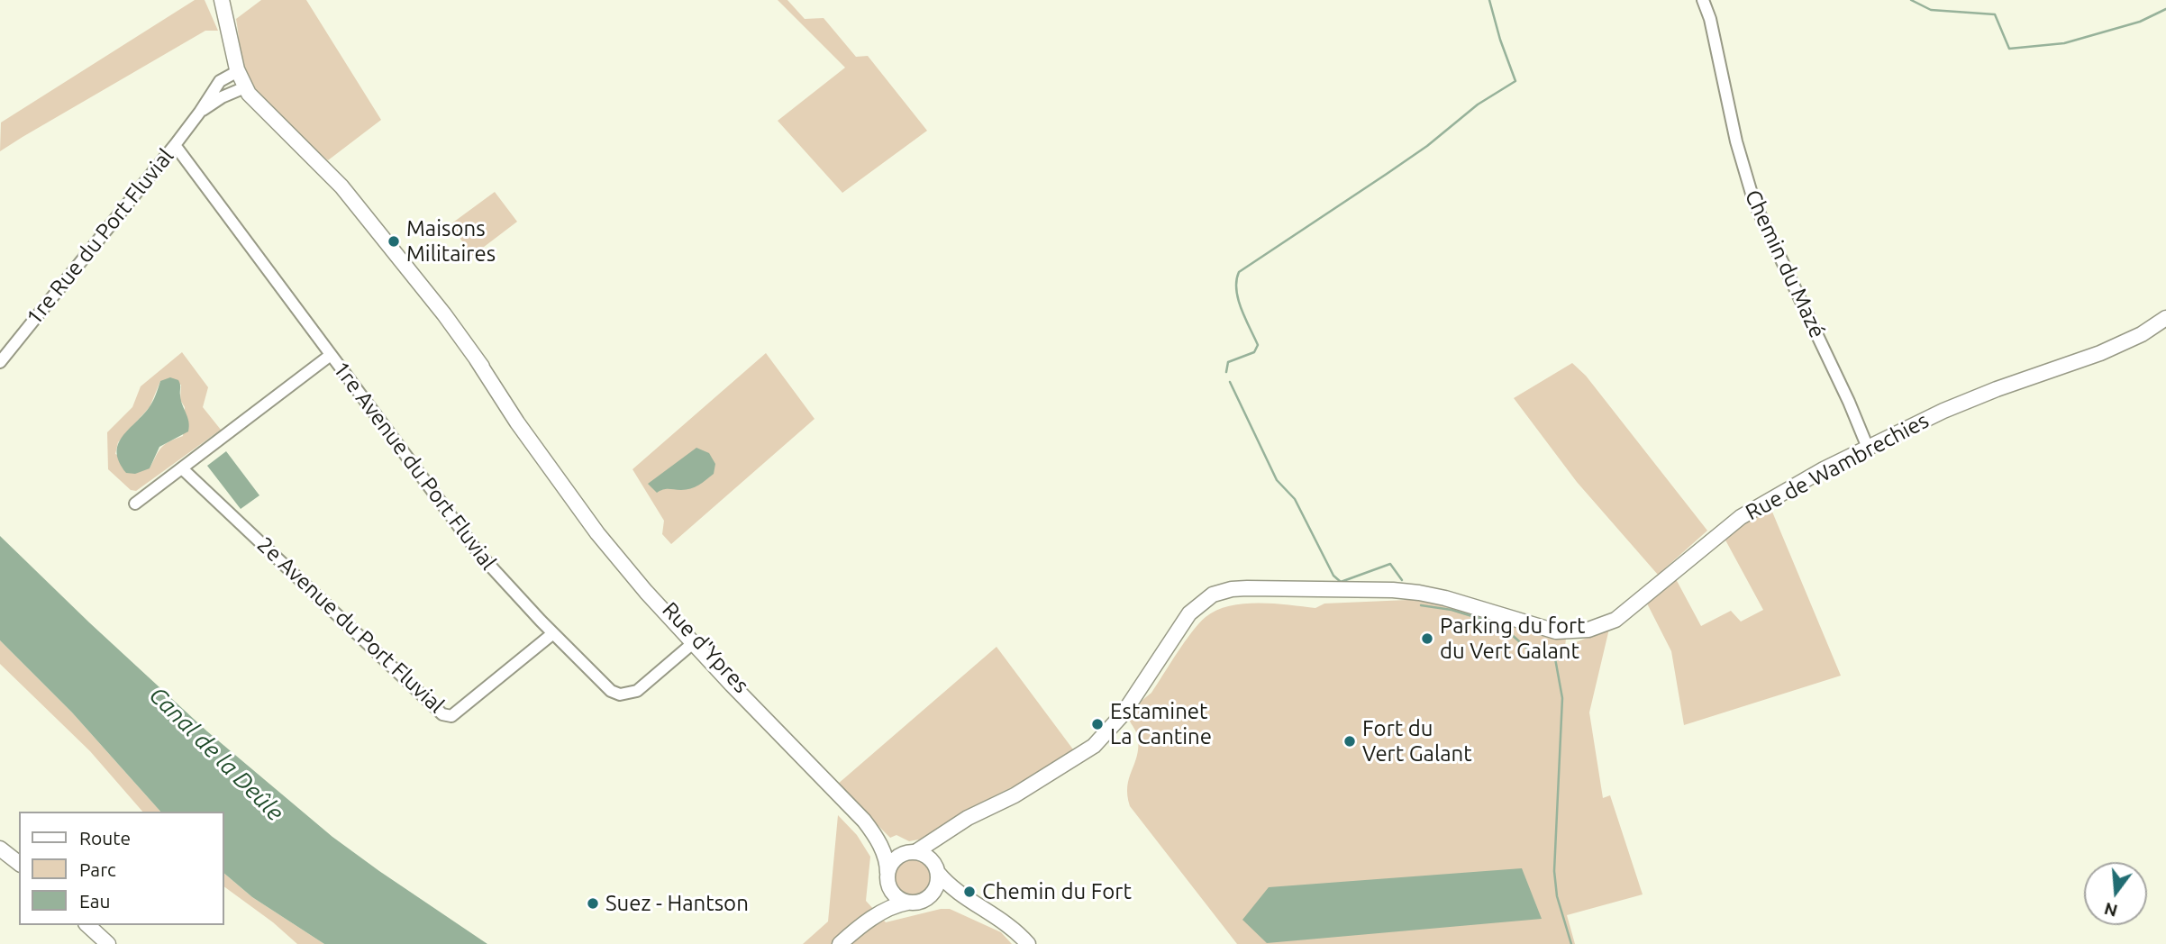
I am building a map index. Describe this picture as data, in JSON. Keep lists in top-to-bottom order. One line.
{"streets":{"main road":["Rue de Wambrechies","Rue d'Ypres"],"street":["1re Rue du Port Fluvial","Chemin du Mazé","1re Avenue du Port Fluvial","2e Avenue du Port Fluvial"]},"crossings":[["1re Rue du Port Fluvial","1re Avenue du Port Fluvial"],["1re Rue du Port Fluvial","Rue d'Ypres"],["Chemin du Mazé","Rue de Wambrechies"],["1re Avenue du Port Fluvial","2e Avenue du Port Fluvial"],["1re Avenue du Port Fluvial","Rue d'Ypres"],["Rue de Wambrechies","Rue d'Ypres"]],"water":["Canal de la Deûle"],"places":["Maisons Militaires","Parking du fort du Vert Galant","Estaminet La Cantine","Fort du Vert Galant","Chemin du Fort","Suez - Hantson"],"legend":["Route","Parc","Eau"],"north":"bottom"}
